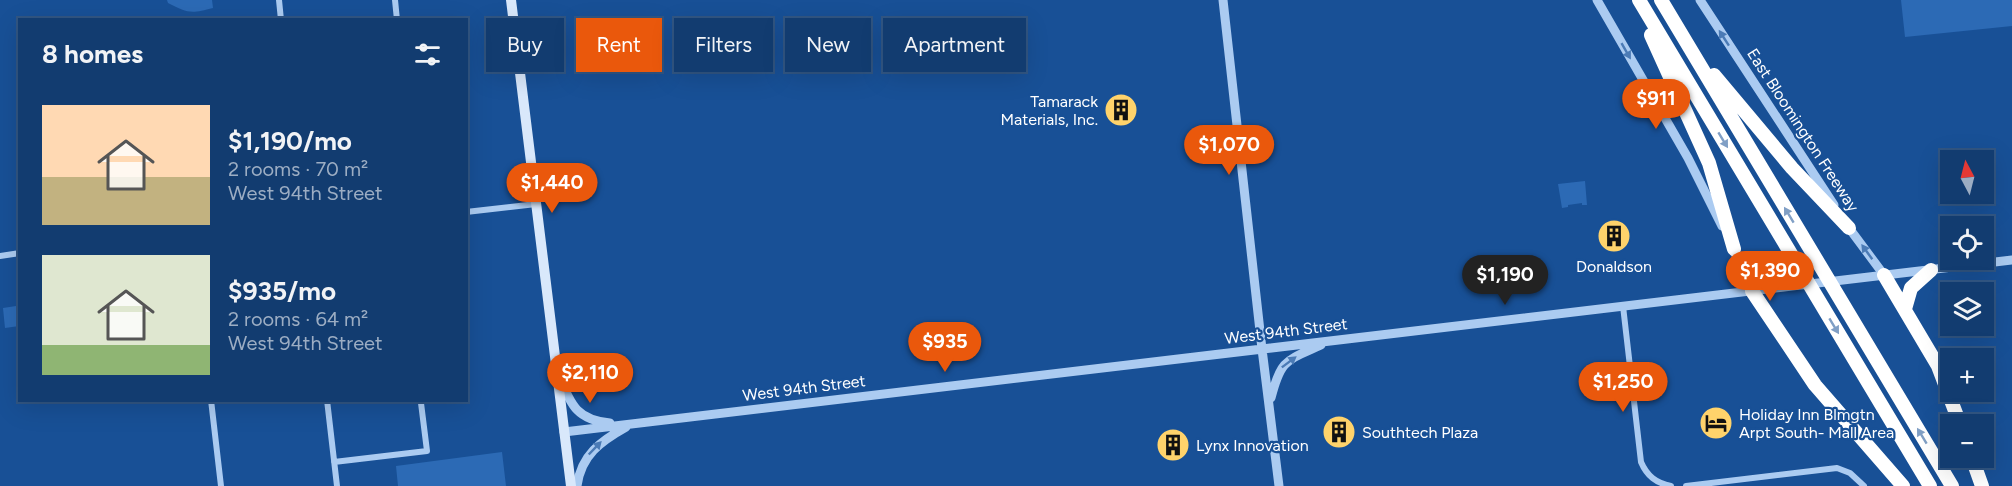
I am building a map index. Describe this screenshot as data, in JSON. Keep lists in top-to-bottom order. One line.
{"streets":{"street":["East Bloomington Freeway","West 94th Street"]},"crossings":[["East Bloomington Freeway","West 94th Street"]],"one_way":["East Bloomington Freeway"],"places":{"building":["Tamarack Materials, Inc.","Donaldson","Southtech Plaza","Lynx Innovation"],"hotel":["Holiday Inn Blmgtn Arpt South- Mall Area"]},"north":"top","page":{"chip":["Buy","Rent","Filters","New","Apartment"],"heading":"8 homes","price":["$911","$1,070","$1,440","$1,390","$1,190","$935","$2,110","$1,250"],"list":[{"name":"$1,190/mo","note":"2 rooms · 70 m² · West 94th Street"},{"name":"$935/mo","note":"2 rooms · 64 m² · West 94th Street"}],"map_buttons":["+","−"]}}
